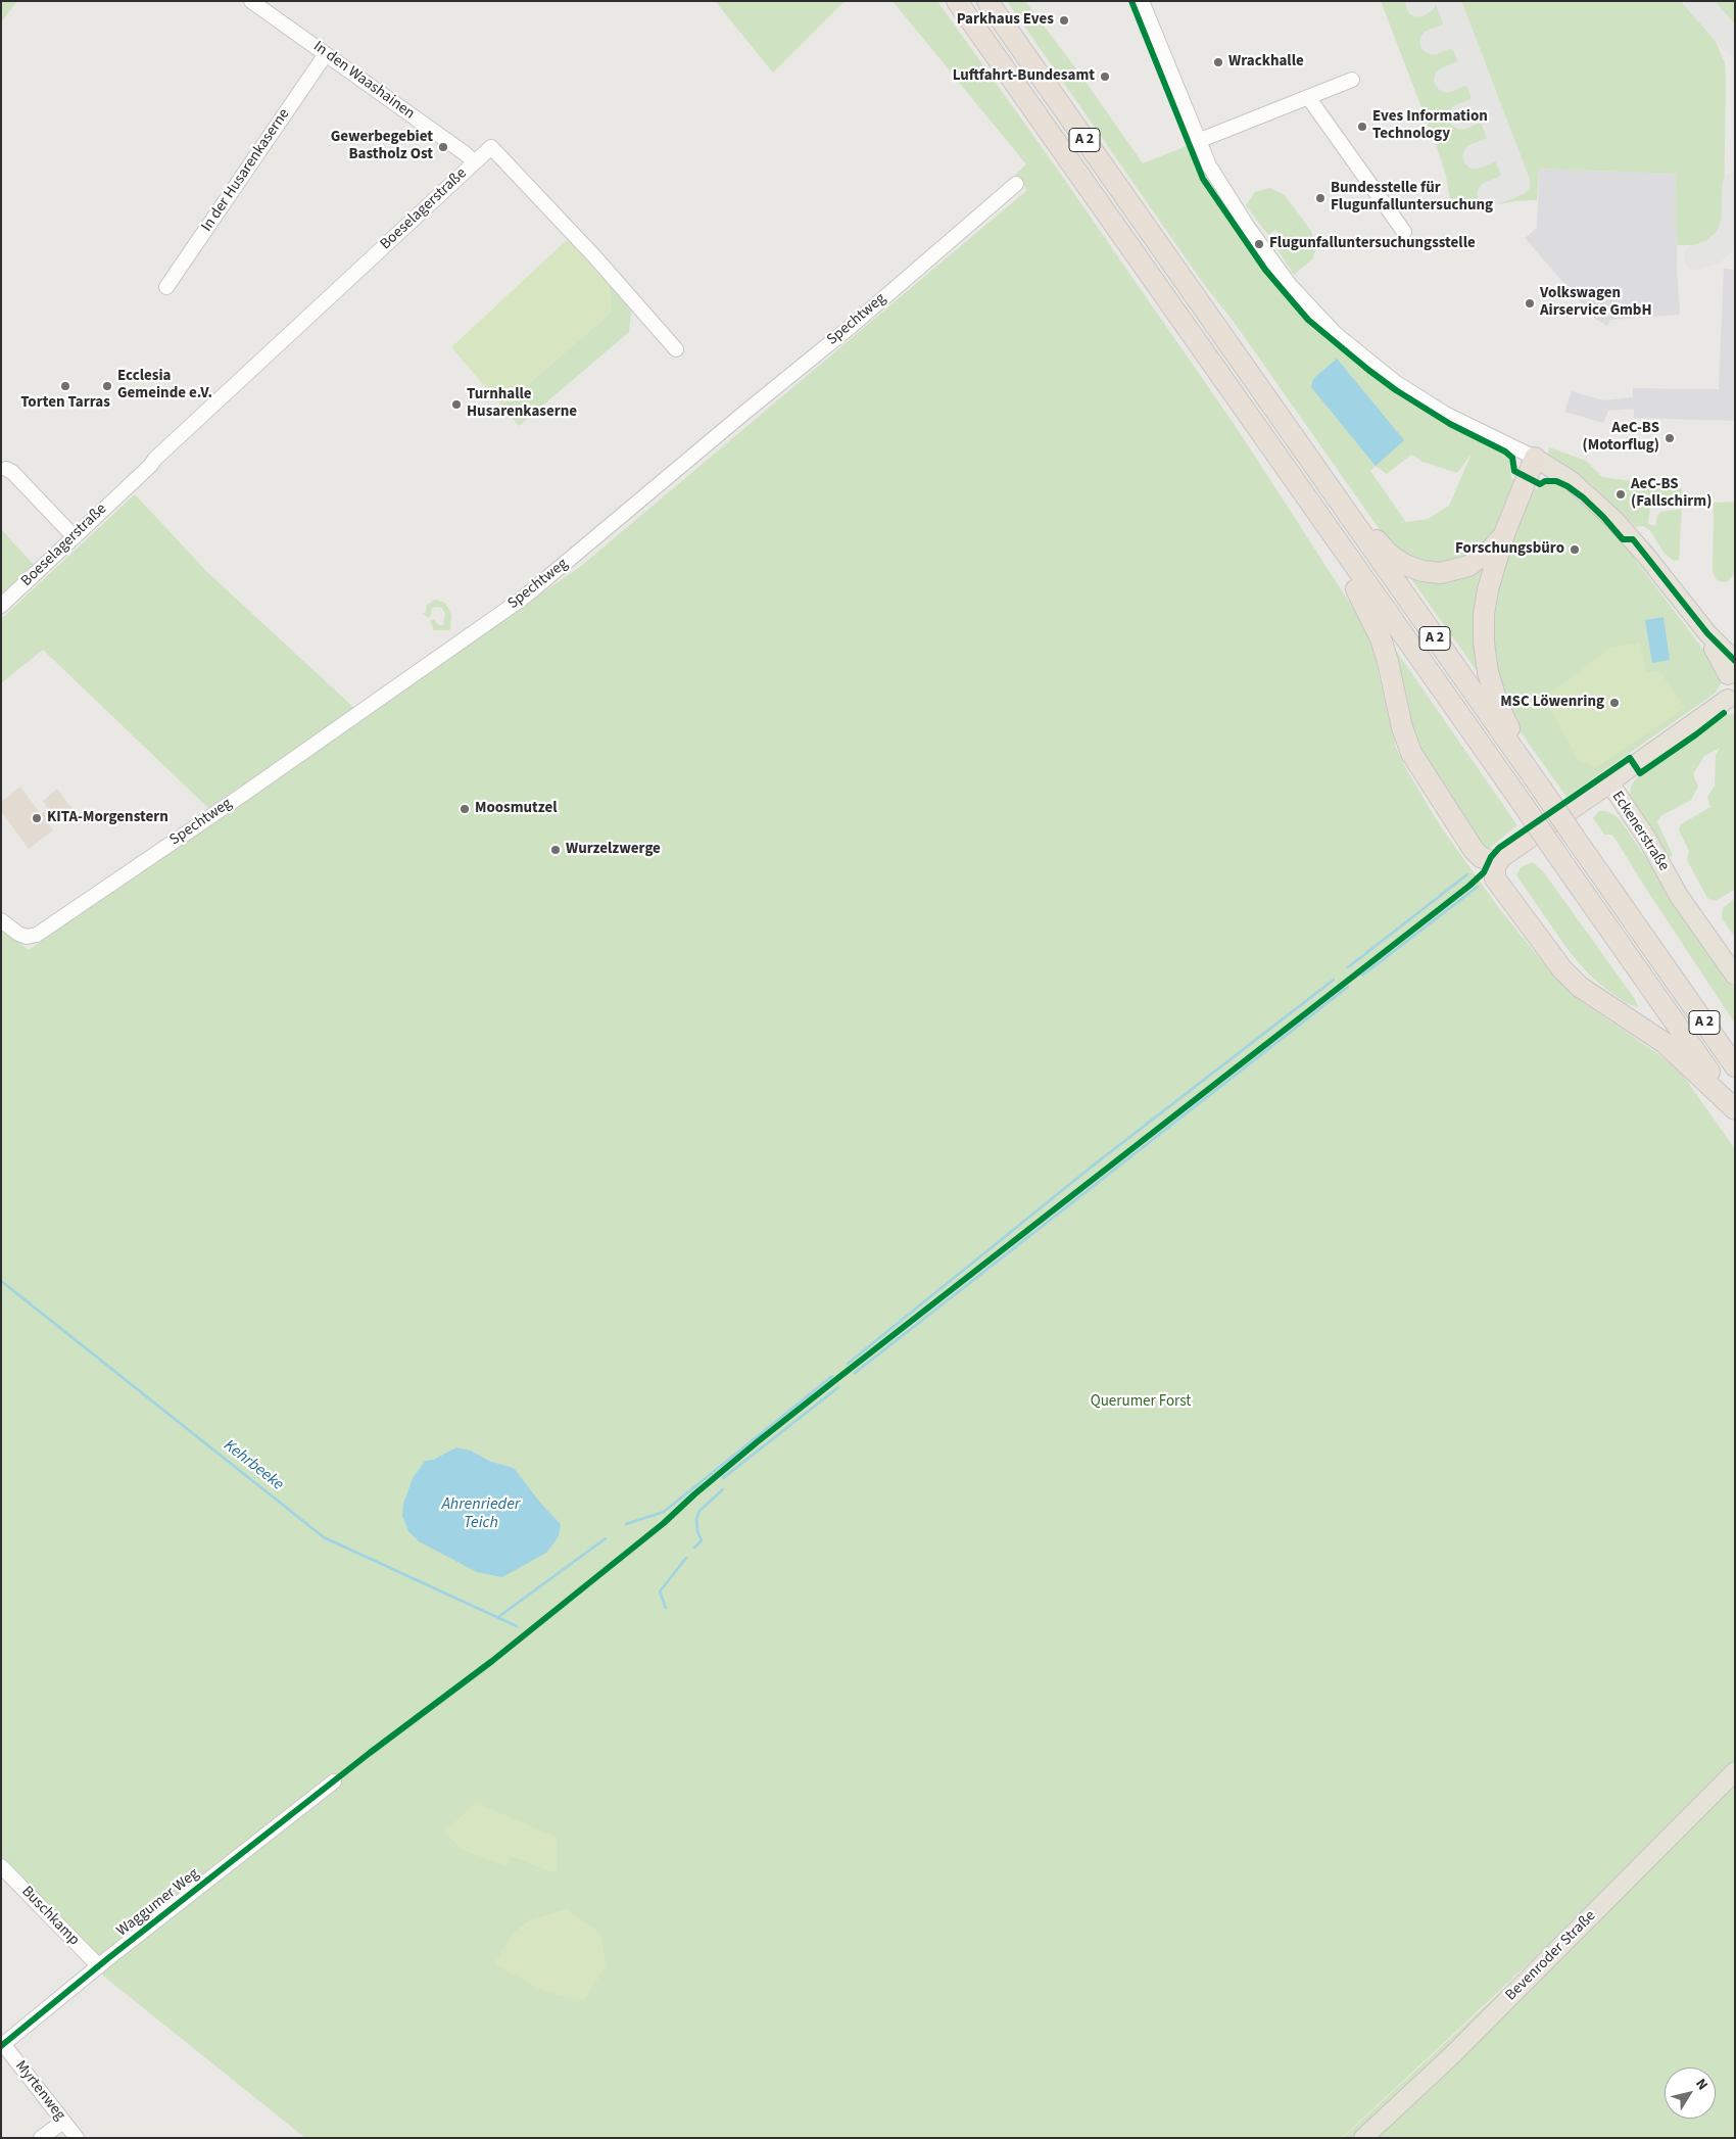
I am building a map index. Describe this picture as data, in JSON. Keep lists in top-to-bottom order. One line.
{"streets":{"highway":["A 2"],"main road":["Eckenerstraße","Bevenroder Straße"],"street":["In den Waashainen","In der Husarenkaserne","Boeselagerstraße","Spechtweg","Waggumer Weg","Buschkamp","Myrtenweg"]},"crossings":[["In den Waashainen","In der Husarenkaserne"],["In den Waashainen","Boeselagerstraße"],["Waggumer Weg","Buschkamp"],["Waggumer Weg","Myrtenweg"]],"water":["Kehrbeeke","Ahrenrieder Teich"],"parks":["Querumer Forst"],"places":["Parkhaus Eves","Wrackhalle","Luftfahrt-Bundesamt","Eves Information Technology","Gewerbegebiet Bastholz Ost","Bundesstelle für Flugunfalluntersuchung","Flugunfalluntersuchungsstelle","Volkswagen Airservice GmbH","Torten Tarras","Ecclesia Gemeinde e.V.","Turnhalle Husarenkaserne","AeC-BS (Motorflug)","AeC-BS (Fallschirm)","Forschungsbüro","MSC Löwenring","Moosmutzel","KITA-Morgenstern","Wurzelzwerge"],"north":"top right"}
